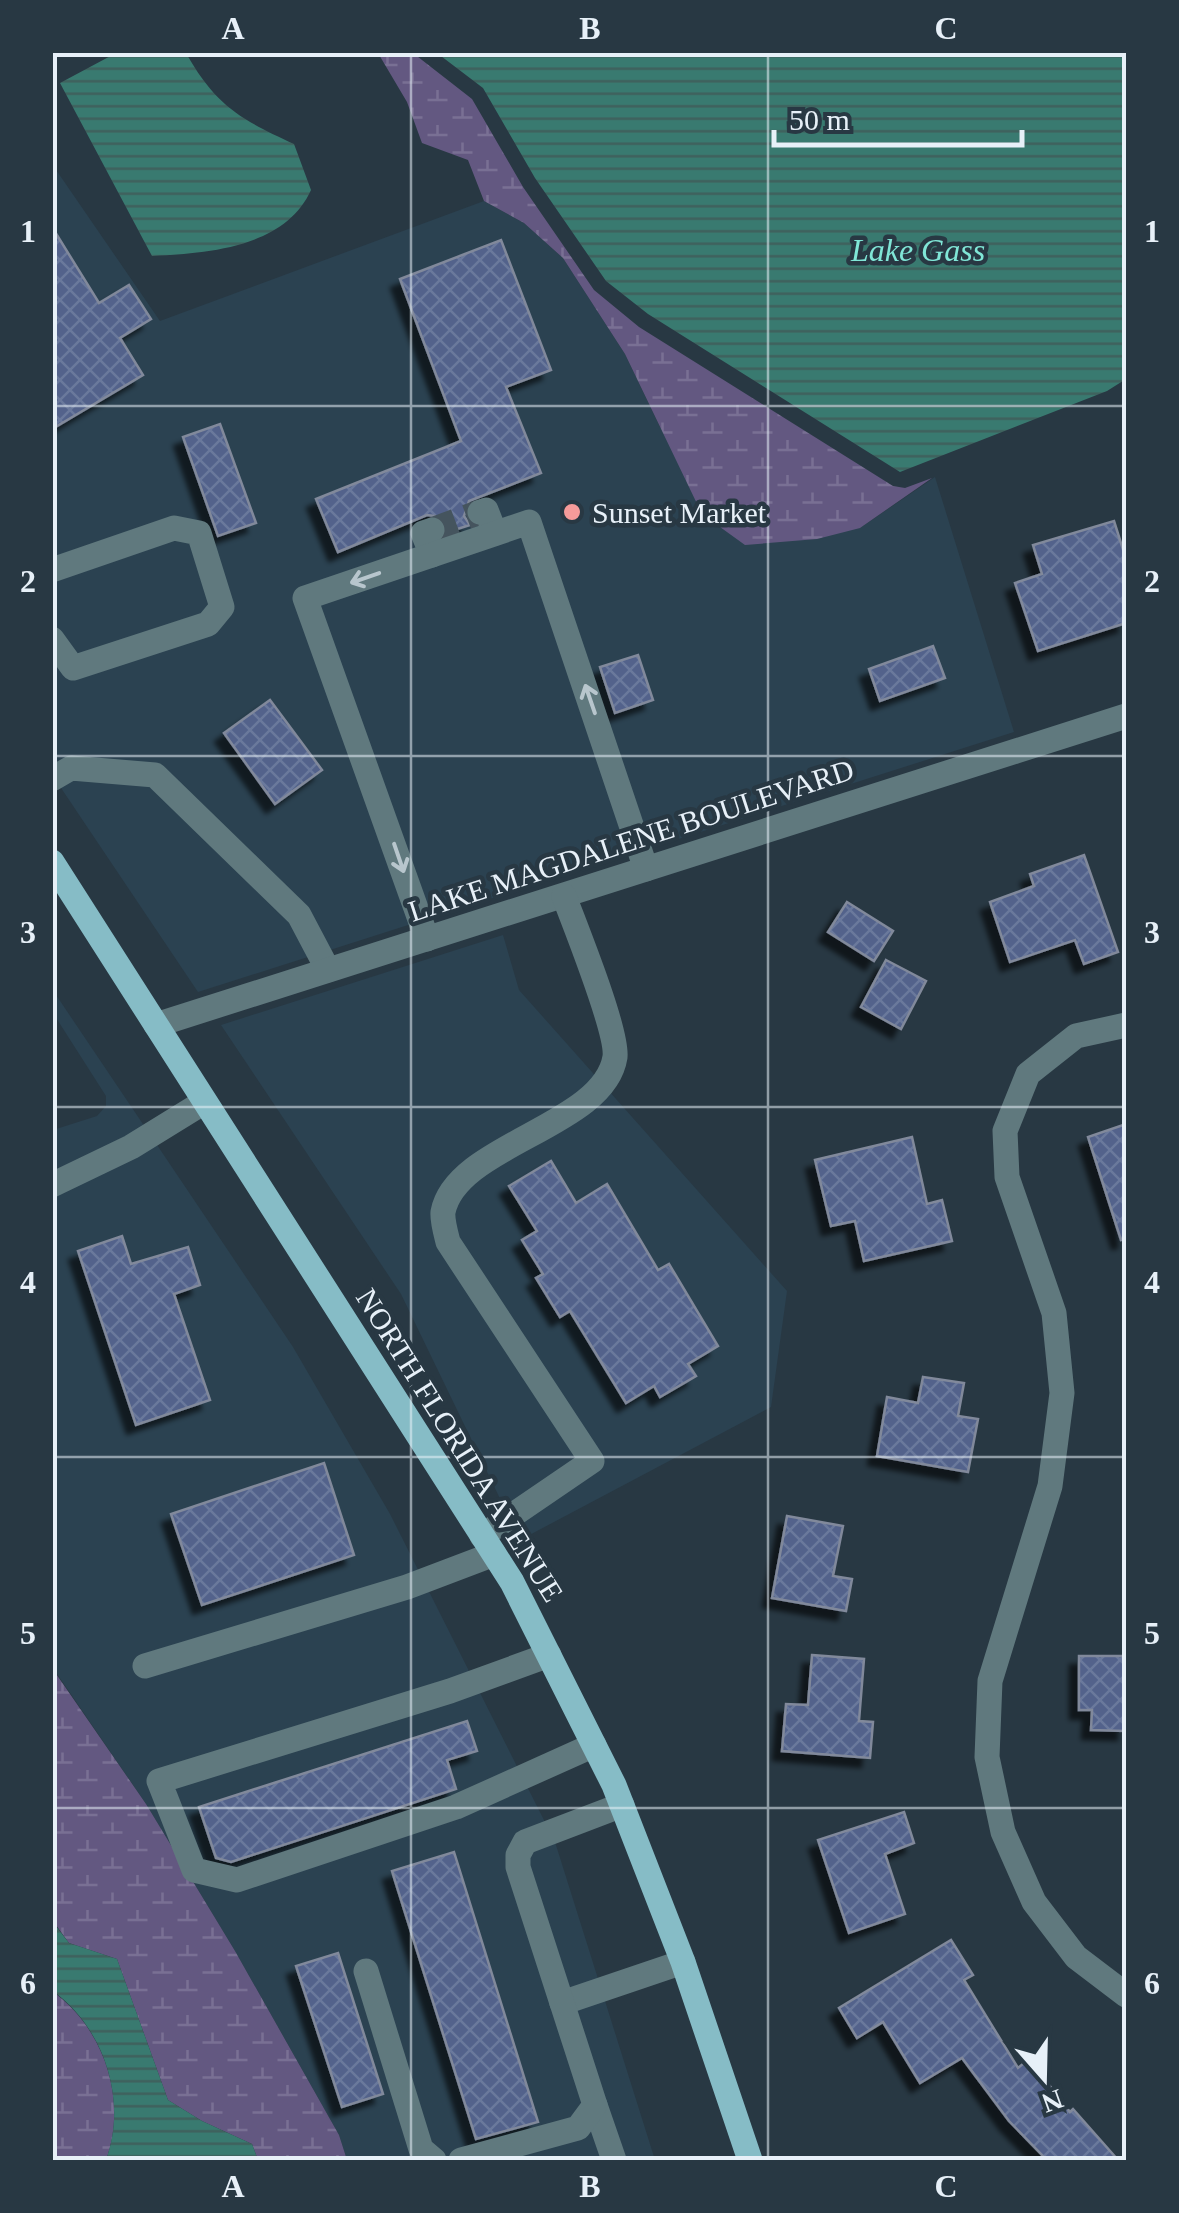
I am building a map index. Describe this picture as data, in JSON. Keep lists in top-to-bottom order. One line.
{"streets":{"main road":["NORTH FLORIDA AVENUE"],"street":["LAKE MAGDALENE BOULEVARD"]},"crossings":[["LAKE MAGDALENE BOULEVARD","NORTH FLORIDA AVENUE"]],"water":["Lake Gass"],"places":["Sunset Market"],"scale_bar":"50 m","north":"bottom","grid":{"columns":["A","B","C"],"rows":["1","2","3","4","5","6"]}}
